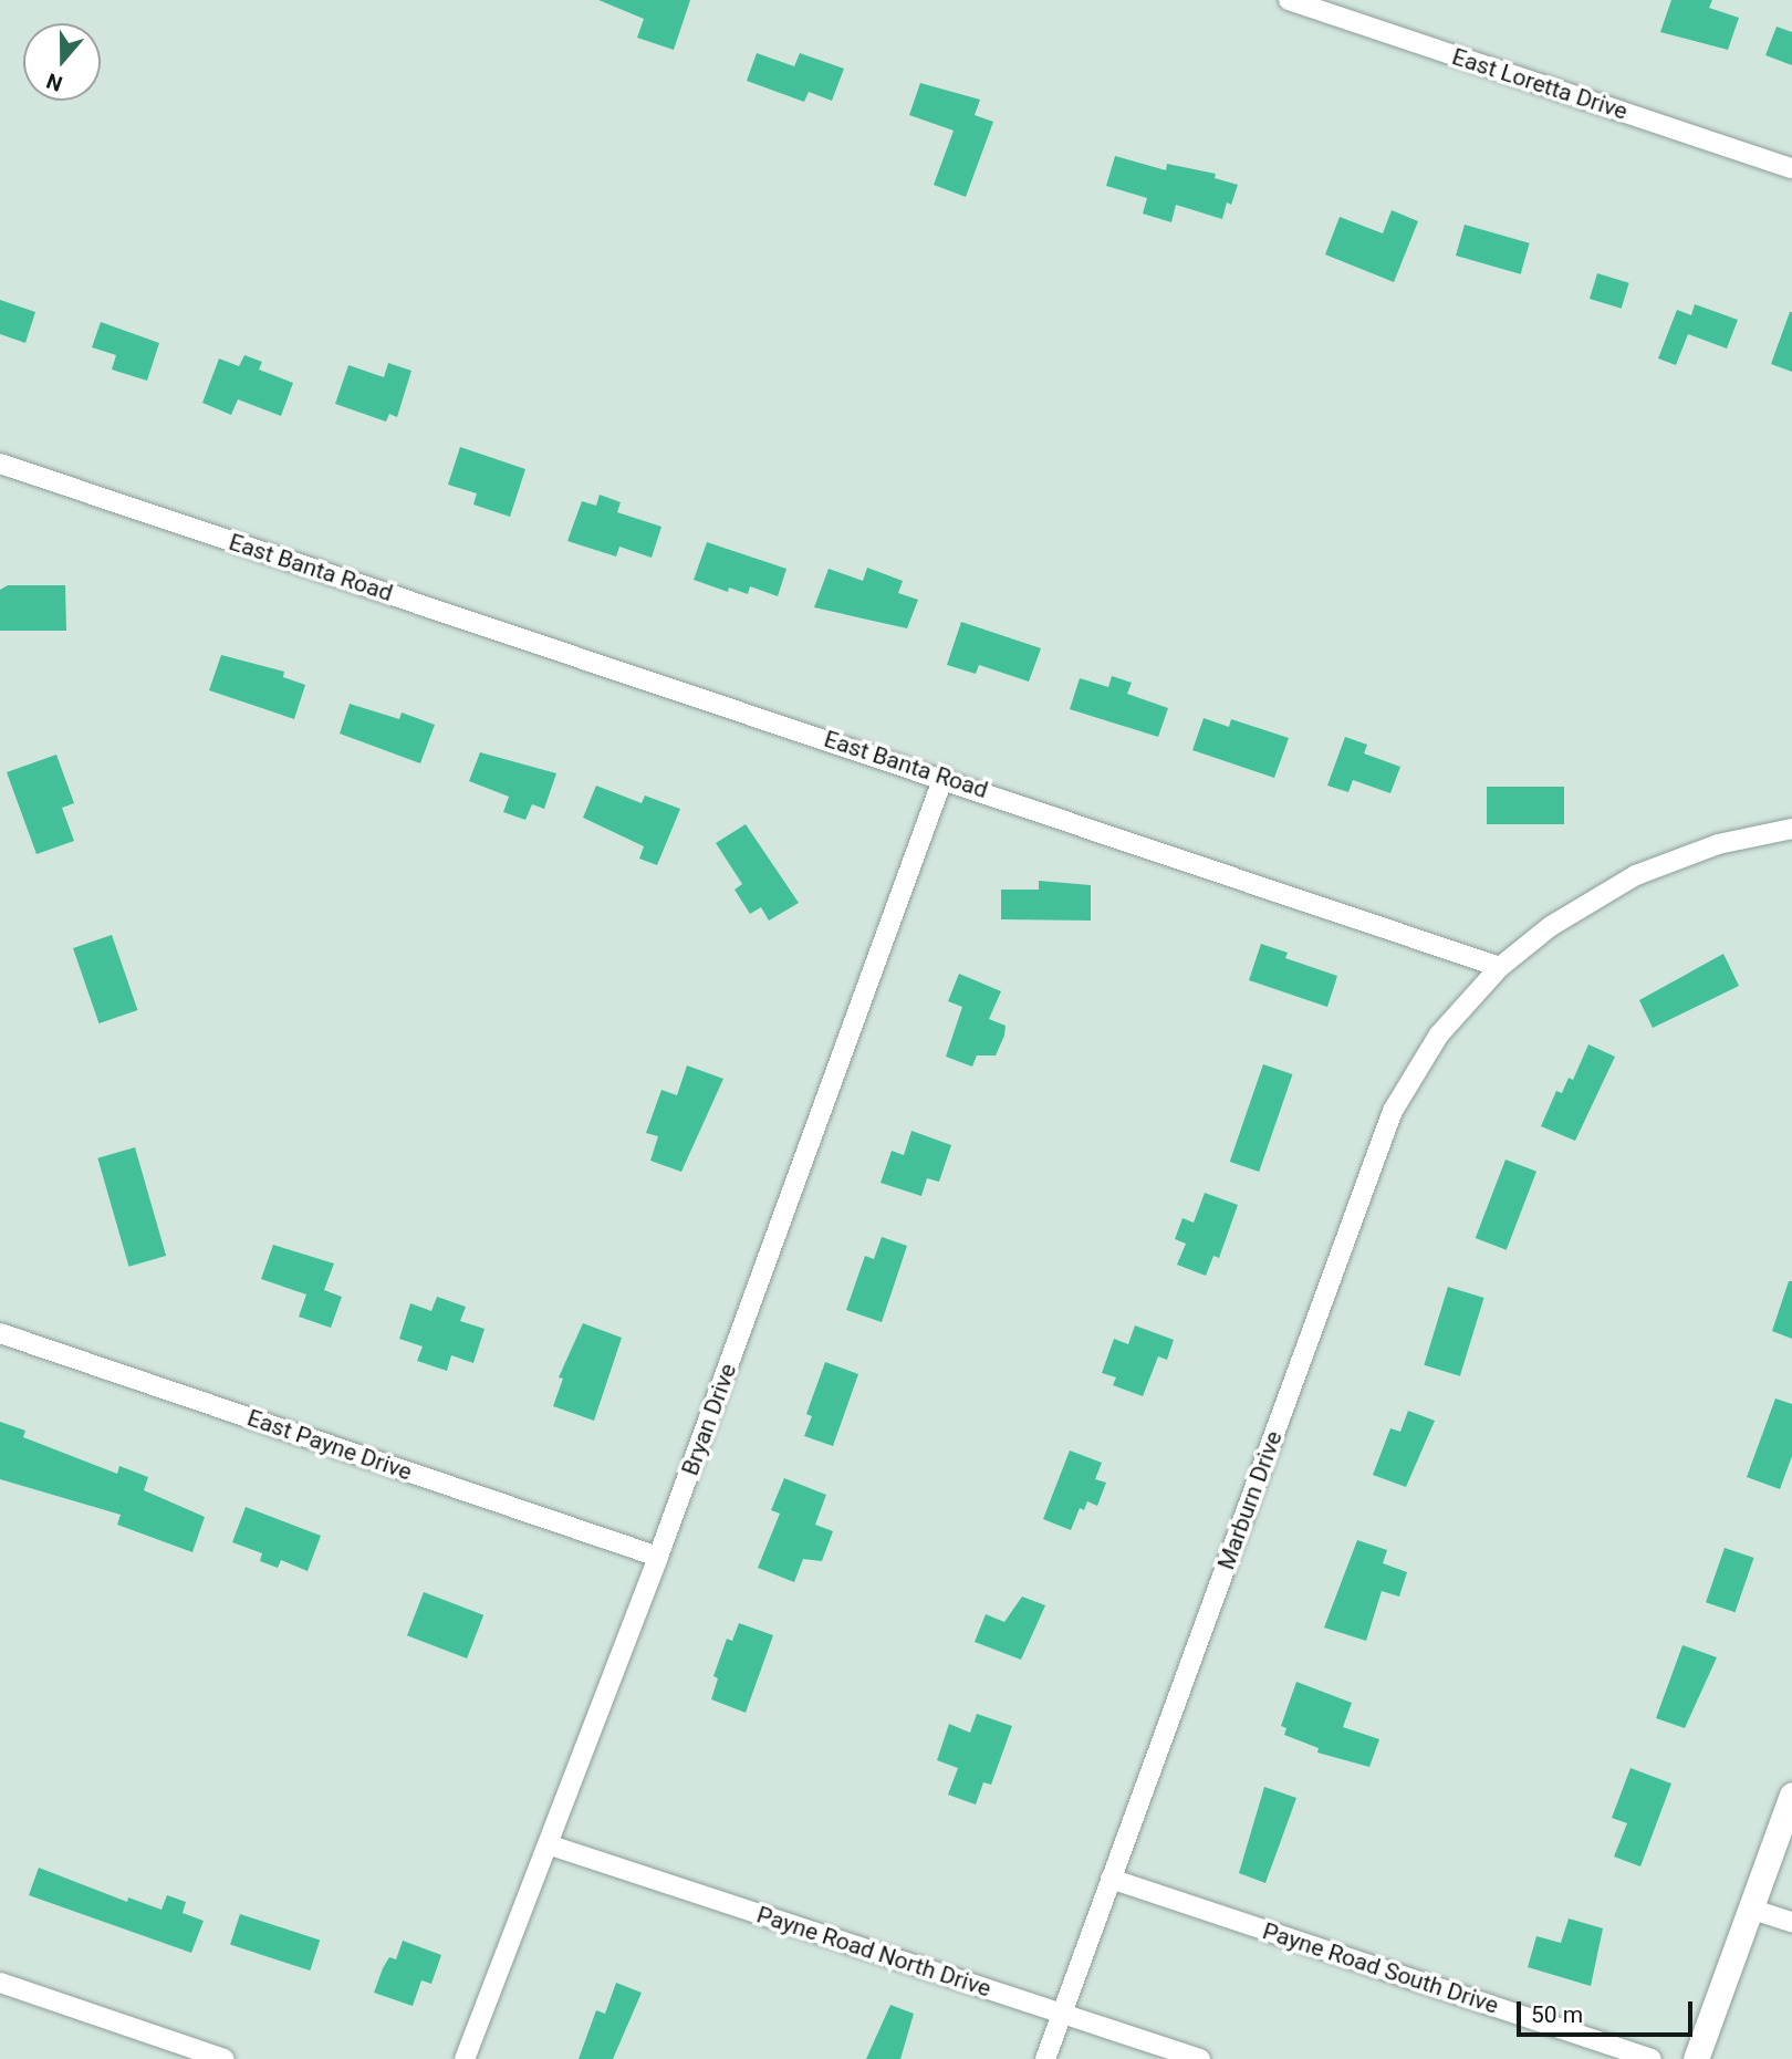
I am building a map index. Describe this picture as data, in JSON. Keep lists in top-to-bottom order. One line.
{"streets":{"street":["East Loretta Drive","East Banta Road","Bryan Drive","East Payne Drive","Marburn Drive","Payne Road North Drive","Payne Road South Drive"]},"crossings":[["East Banta Road","Bryan Drive"],["East Banta Road","Marburn Drive"],["Bryan Drive","East Payne Drive"],["Bryan Drive","Payne Road North Drive"],["Marburn Drive","Payne Road North Drive"],["Marburn Drive","Payne Road South Drive"]],"scale_bar":"50 m","north":"bottom"}
